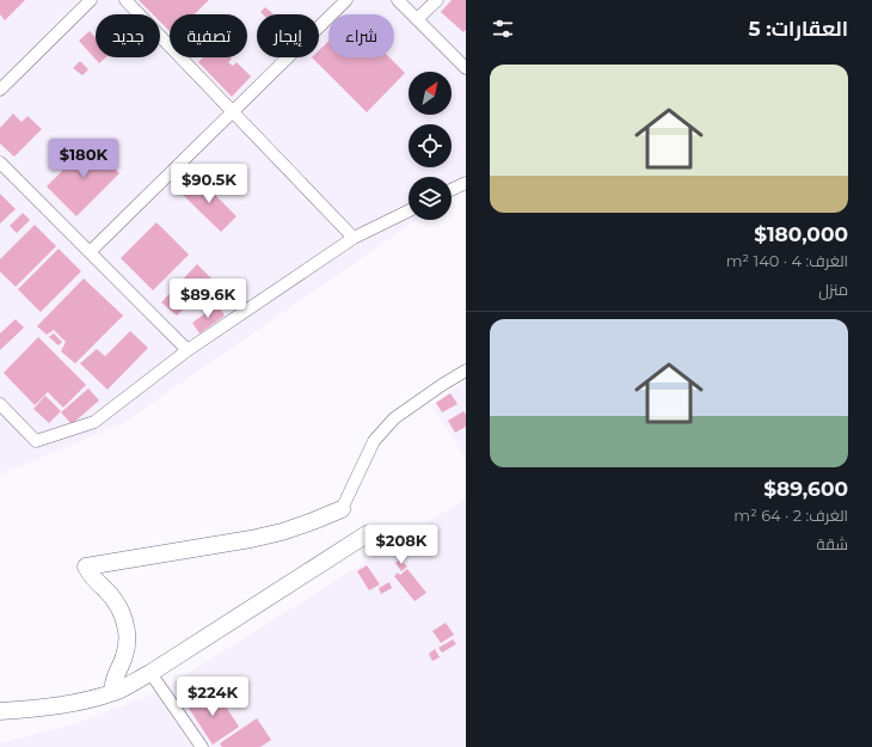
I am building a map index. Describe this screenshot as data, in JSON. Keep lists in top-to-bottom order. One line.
{"north":"top right","page":{"heading":"العقارات: 5","chip":["شراء","إيجار","تصفية","جديد"],"list":[{"name":"$180,000","note":"الغرف: 4 · 140 m² · منزل"},{"name":"$89,600","note":"الغرف: 2 · 64 m² · شقة"}],"price":["$180K","$90.5K","$89.6K","$208K","$224K"]}}
